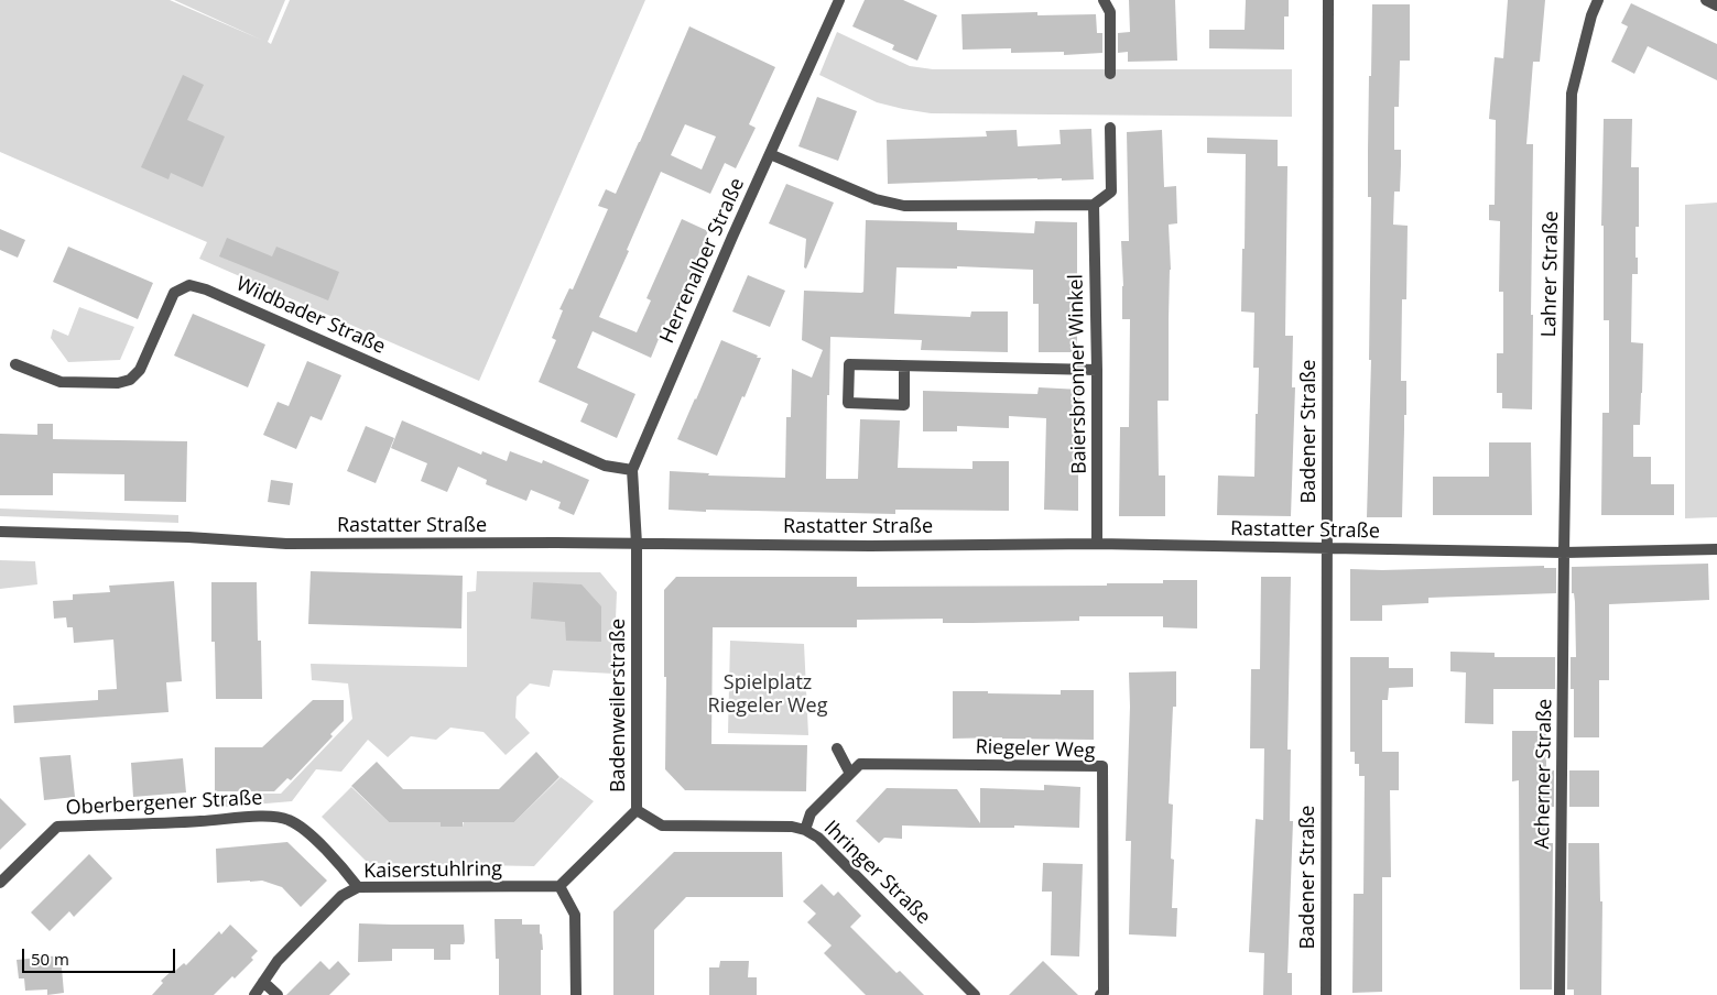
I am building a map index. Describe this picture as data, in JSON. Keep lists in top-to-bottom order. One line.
{"streets":{"street":["Herrenalber Straße","Lahrer Straße","Wildbader Straße","Baiersbronner Winkel","Badener Straße","Rastatter Straße","Badenweilerstraße","Riegeler Weg","Acherner Straße","Oberbergener Straße","Kaiserstuhlring","Ihringer Straße"]},"crossings":[["Herrenalber Straße","Wildbader Straße"],["Herrenalber Straße","Rastatter Straße"],["Herrenalber Straße","Badenweilerstraße"],["Lahrer Straße","Rastatter Straße"],["Lahrer Straße","Acherner Straße"],["Baiersbronner Winkel","Rastatter Straße"],["Badener Straße","Rastatter Straße"],["Rastatter Straße","Badenweilerstraße"],["Rastatter Straße","Acherner Straße"],["Badenweilerstraße","Kaiserstuhlring"],["Badenweilerstraße","Ihringer Straße"],["Riegeler Weg","Ihringer Straße"],["Oberbergener Straße","Kaiserstuhlring"]],"parks":["Spielplatz Riegeler Weg"],"scale_bar":"50 m"}
